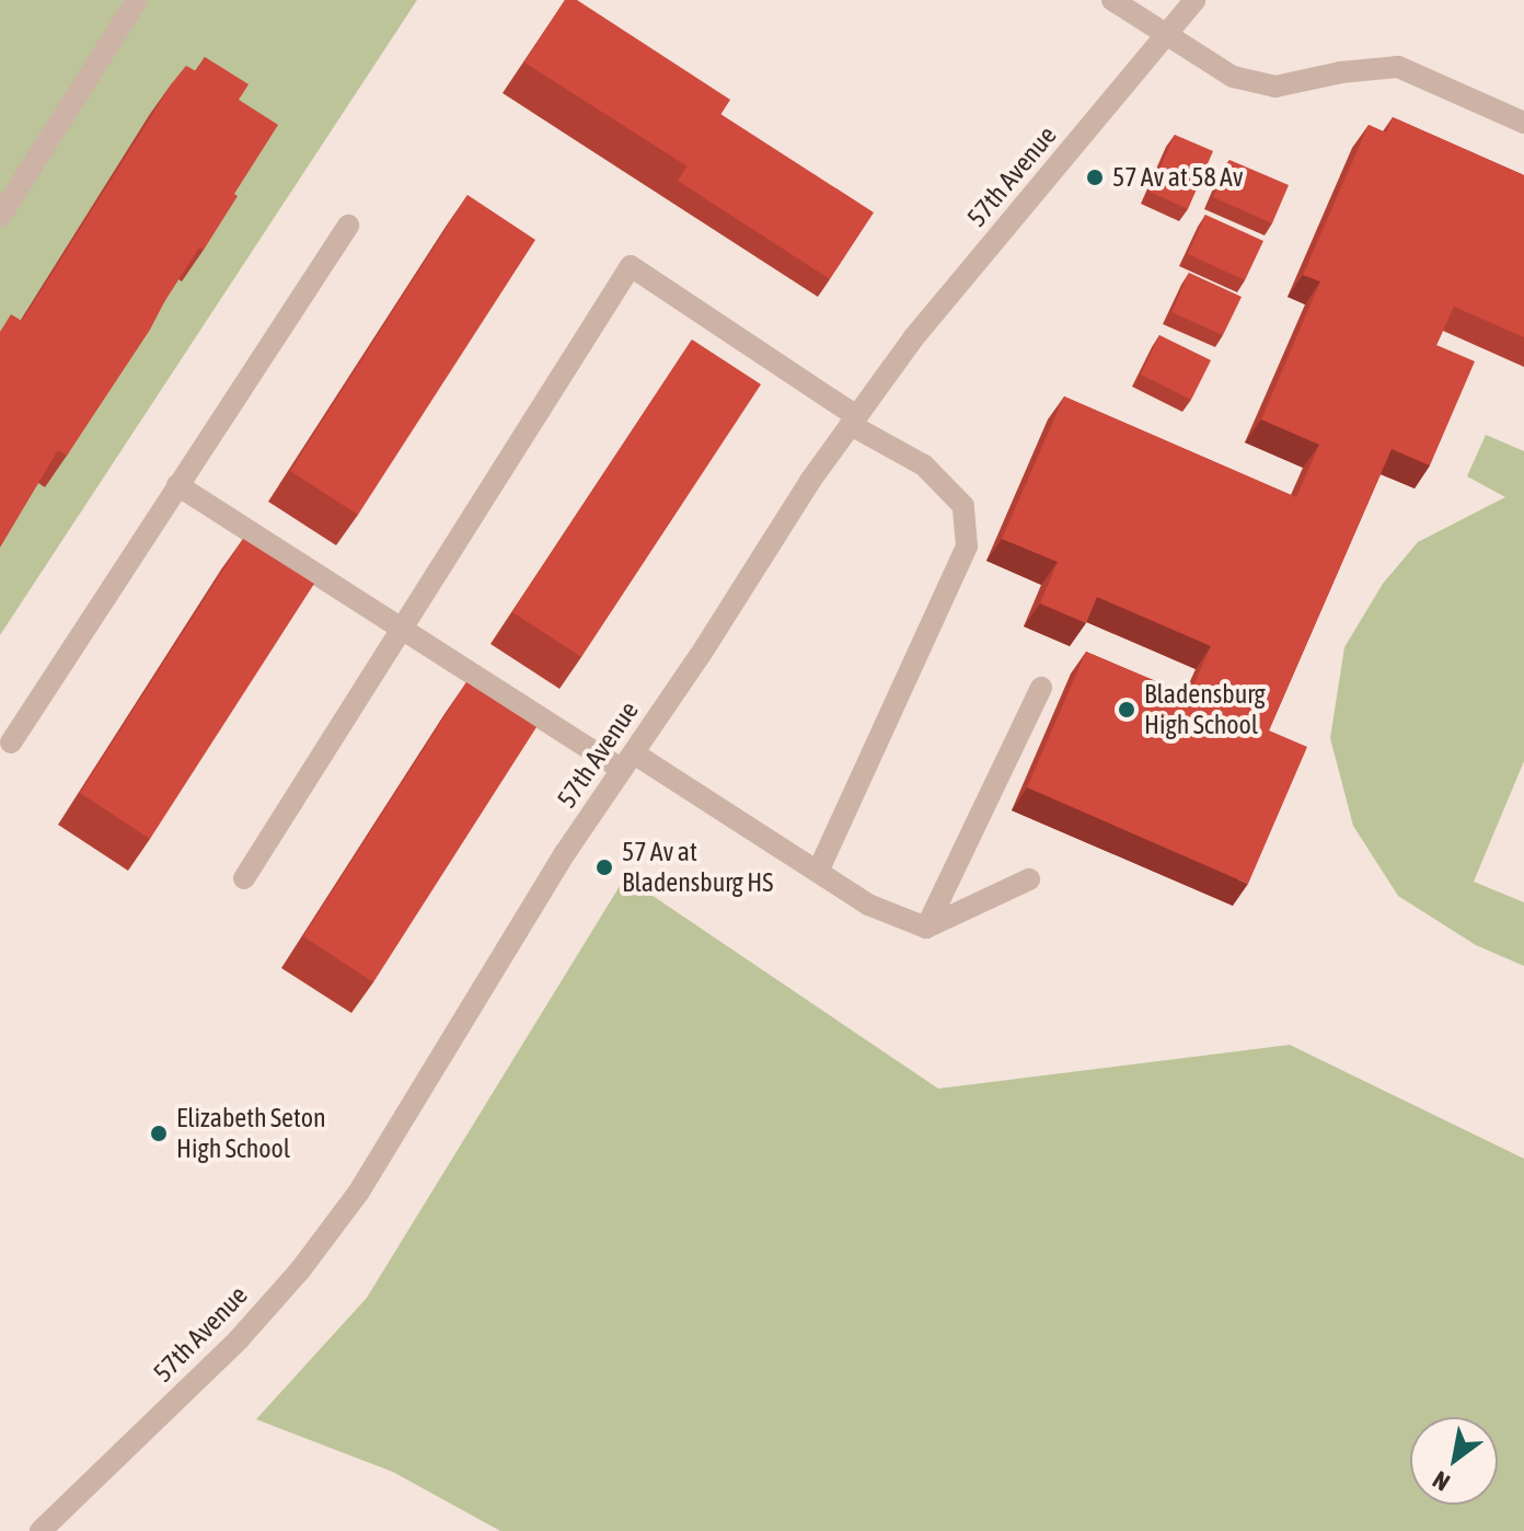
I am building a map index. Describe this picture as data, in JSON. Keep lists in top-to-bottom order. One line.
{"streets":{"street":["57th Avenue"]},"places":["57 Av at 58 Av","Bladensburg High School","57 Av at Bladensburg HS","Elizabeth Seton High School"],"north":"bottom left"}
